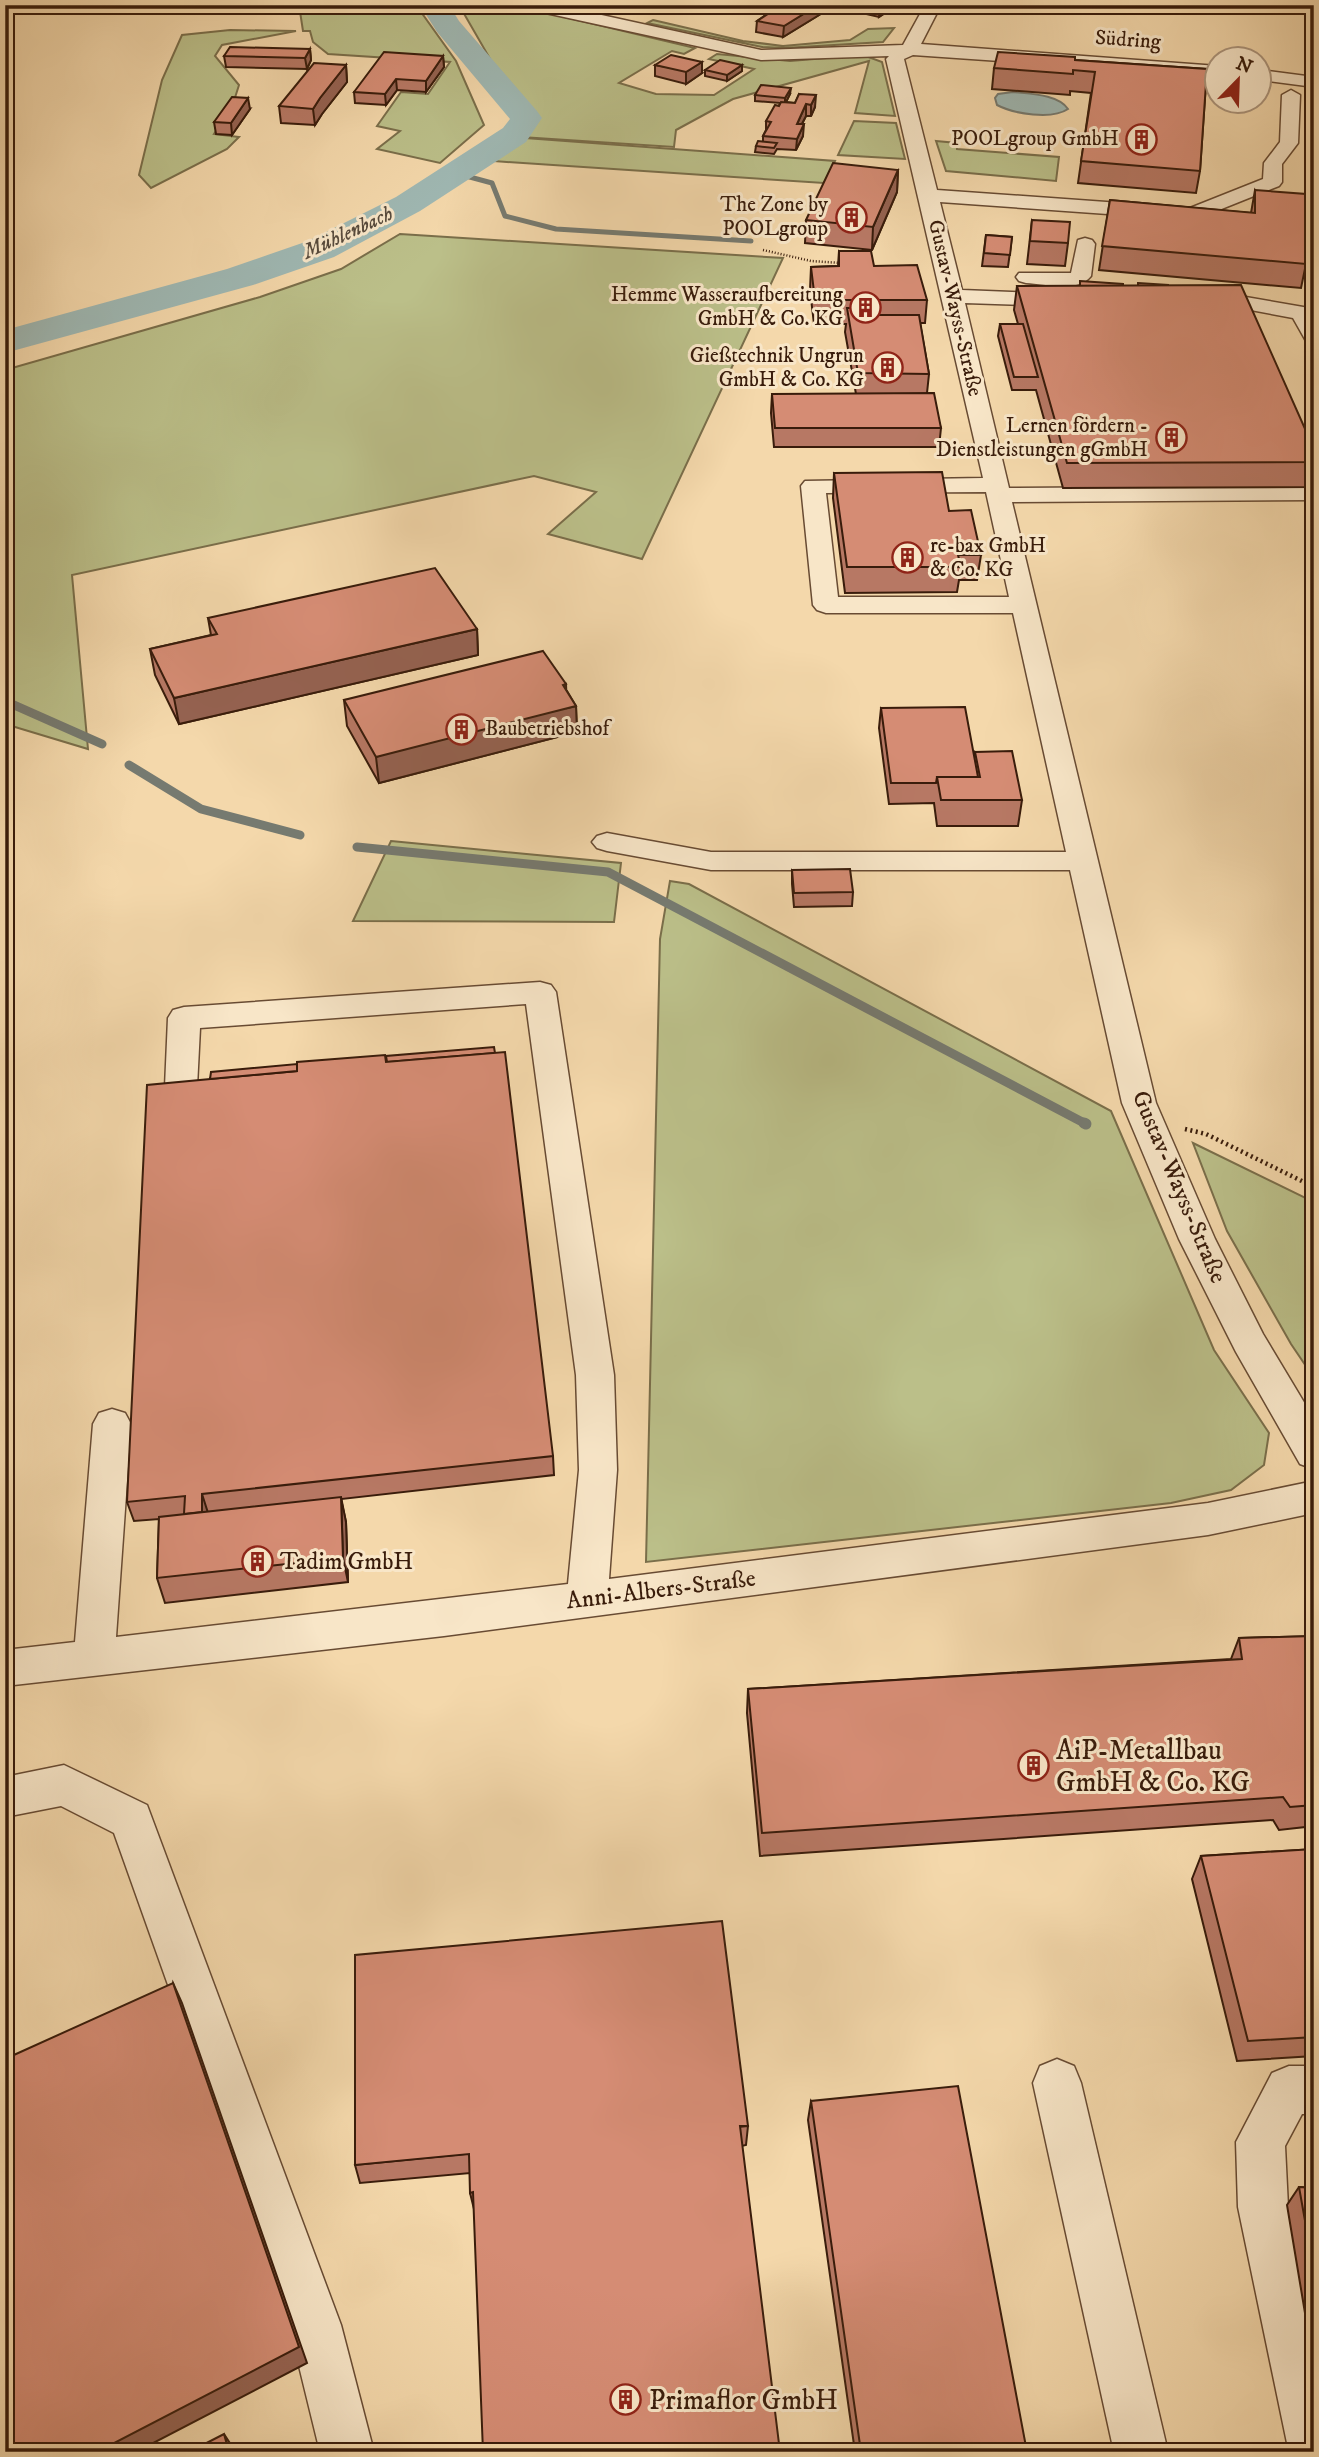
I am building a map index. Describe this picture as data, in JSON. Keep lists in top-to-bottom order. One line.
{"streets":{"street":["Südring","Gustav-Wayss-Straße","Anni-Albers-Straße"]},"crossings":[["Südring","Gustav-Wayss-Straße"]],"water":["Mühlenbach"],"places":{"building":["POOLgroup GmbH","The Zone by POOLgroup","Hemme Wasseraufbereitung GmbH & Co. KG","Gießtechnik Ungrun GmbH & Co. KG","Lernen fördern - Dienstleistungen gGmbH","re-bax GmbH & Co. KG","Baubetriebshof","Tadim GmbH","AiP-Metallbau GmbH & Co. KG","Primaflor GmbH"]},"north":"top right"}
